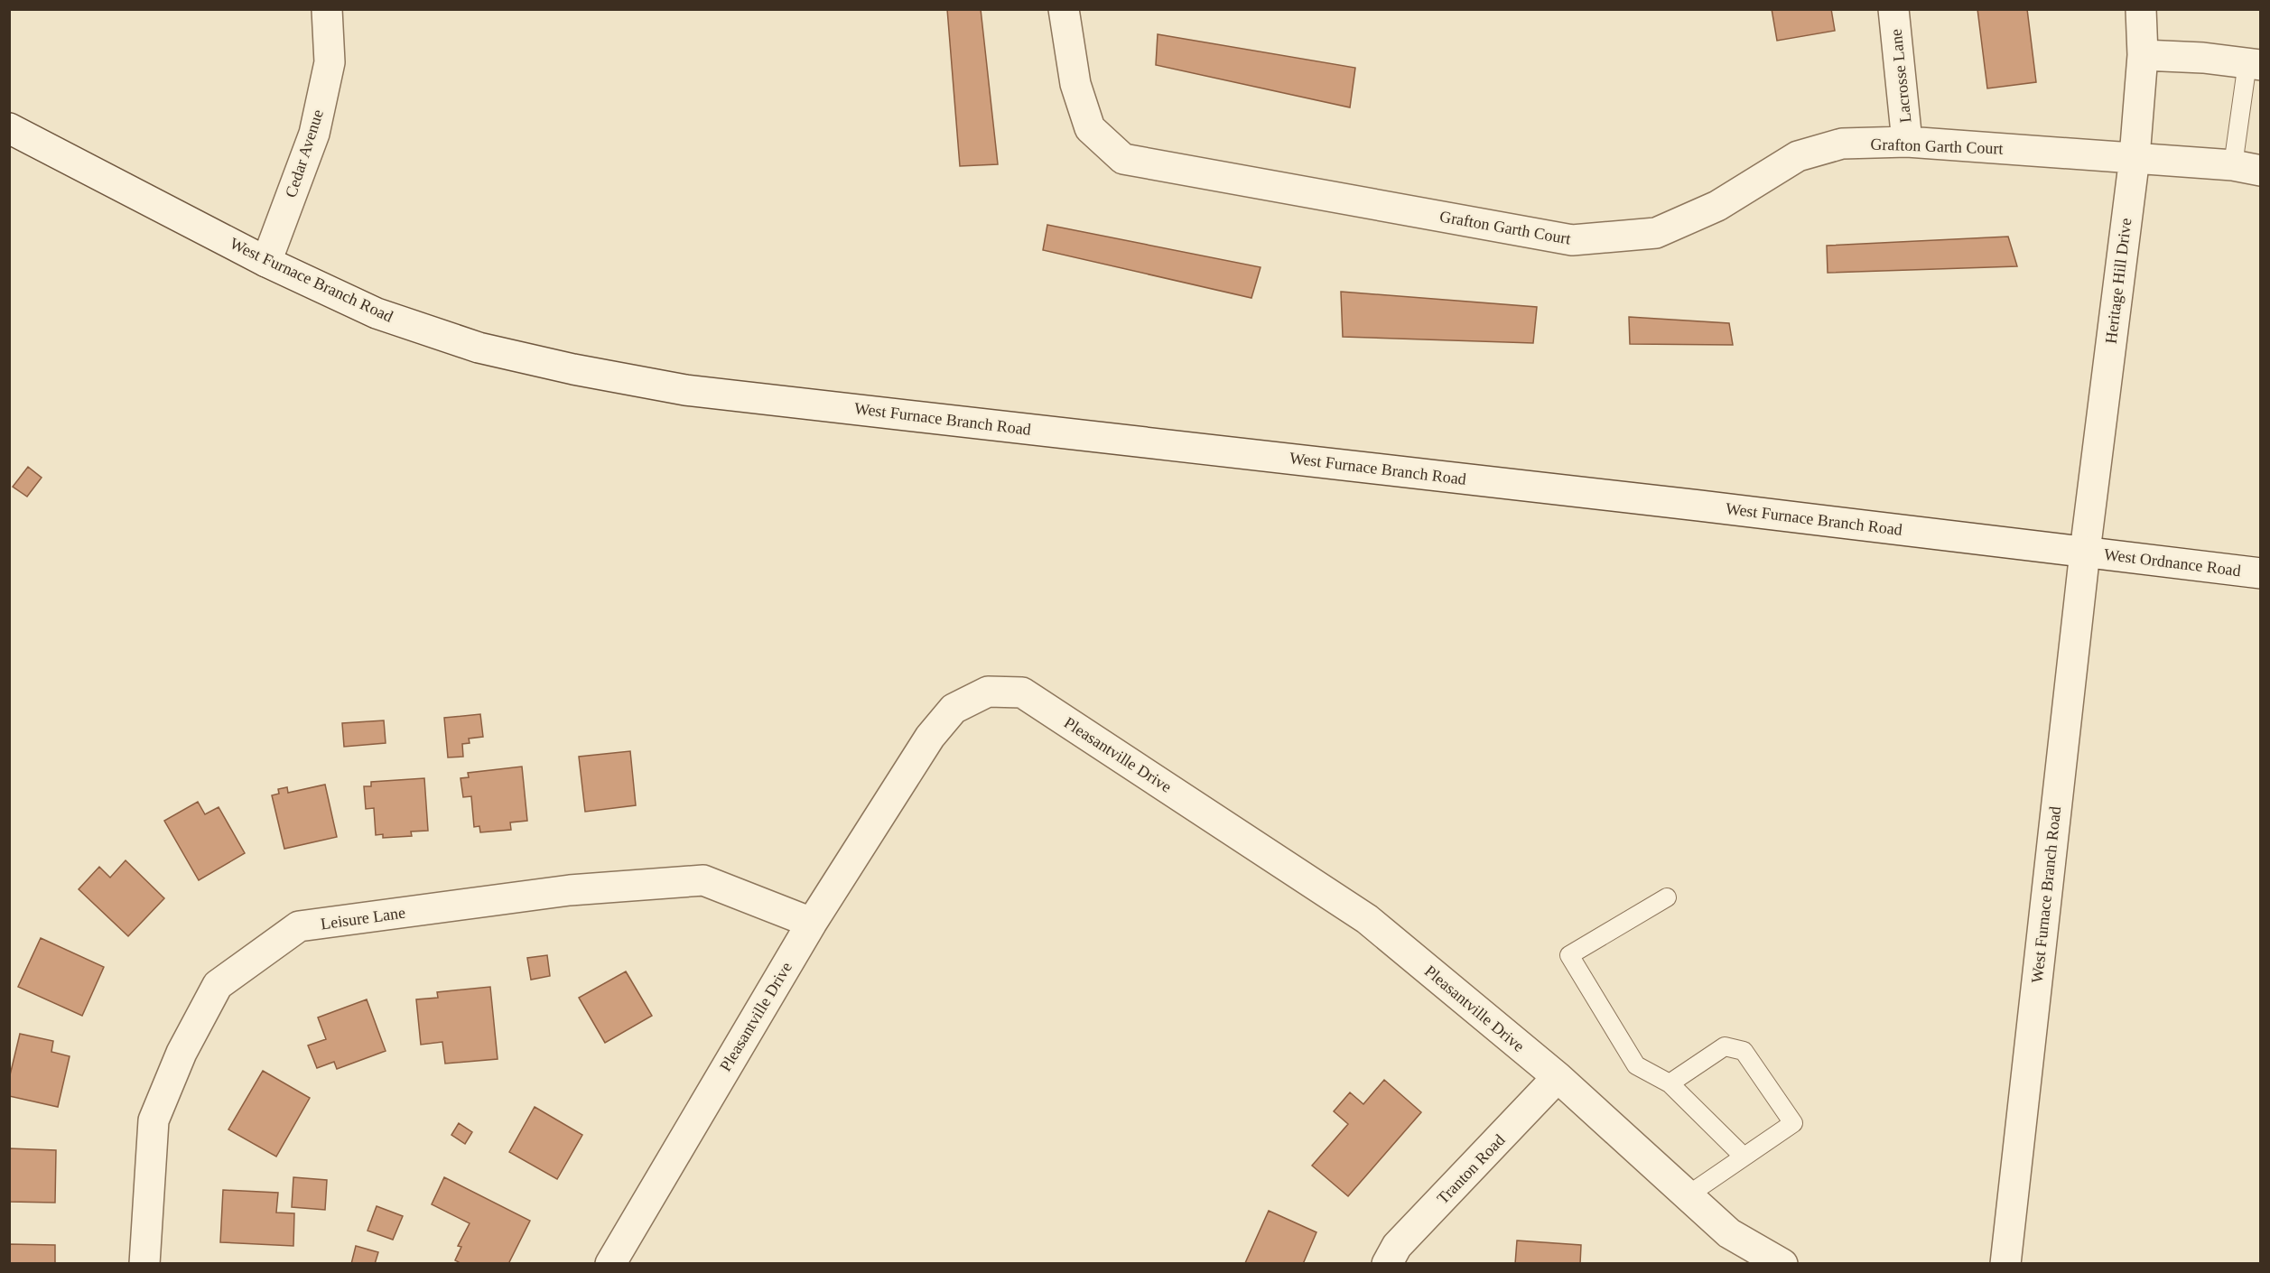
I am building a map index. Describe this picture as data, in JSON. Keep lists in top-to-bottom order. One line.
{"streets":{"street":["Lacrosse Lane","Grafton Garth Court","Cedar Avenue","West Furnace Branch Road","Heritage Hill Drive","West Ordnance Road","Pleasantville Drive","Leisure Lane","Tranton Road"]},"crossings":[["Lacrosse Lane","Grafton Garth Court"],["Grafton Garth Court","Heritage Hill Drive"],["Cedar Avenue","West Furnace Branch Road"],["West Furnace Branch Road","Heritage Hill Drive"],["West Furnace Branch Road","West Ordnance Road"],["Heritage Hill Drive","West Ordnance Road"],["Pleasantville Drive","Leisure Lane"],["Pleasantville Drive","Tranton Road"]]}
